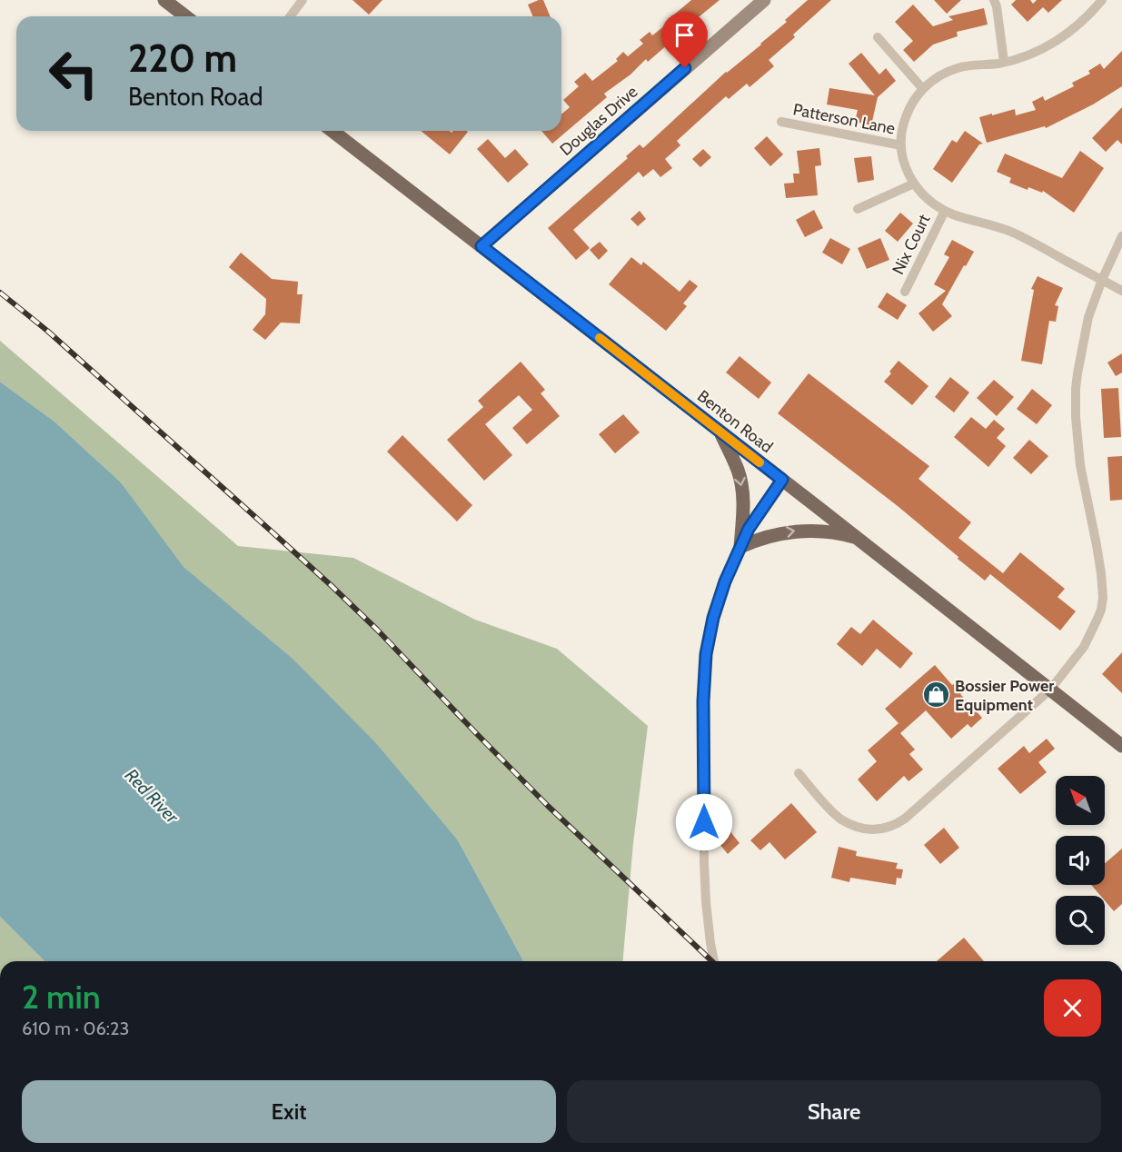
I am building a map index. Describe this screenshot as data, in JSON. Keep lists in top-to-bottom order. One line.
{"streets":{"main road":["Benton Road"],"street":["Patterson Lane","Douglas Drive","Nix Court"]},"crossings":[["Douglas Drive","Benton Road"]],"water":["Red River"],"places":{"shop":["Bossier Power Equipment"]},"north":"top left","page":{"turn":["220 m","Benton Road"],"heading":["2 min","610 m · 06:23"],"buttons":["Exit","Share"]}}
